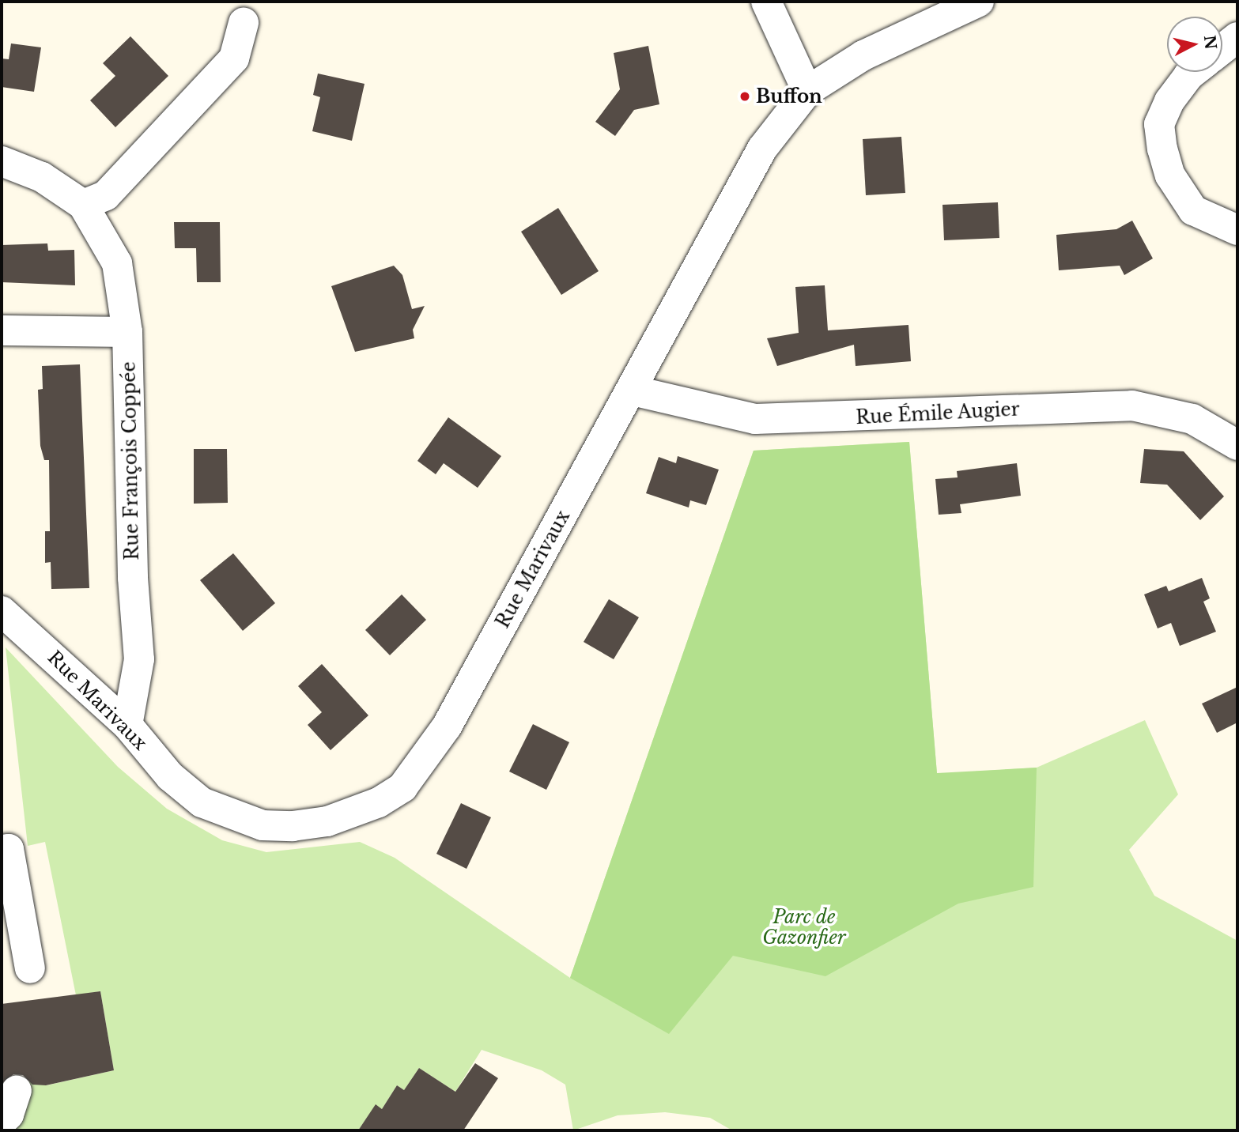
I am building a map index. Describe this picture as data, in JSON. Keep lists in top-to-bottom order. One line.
{"streets":{"street":["Rue Émile Augier","Rue François Coppée","Rue Marivaux"]},"crossings":[["Rue Émile Augier","Rue Marivaux"],["Rue François Coppée","Rue Marivaux"]],"parks":["Parc de Gazonfier"],"places":["Buffon"],"north":"right"}
